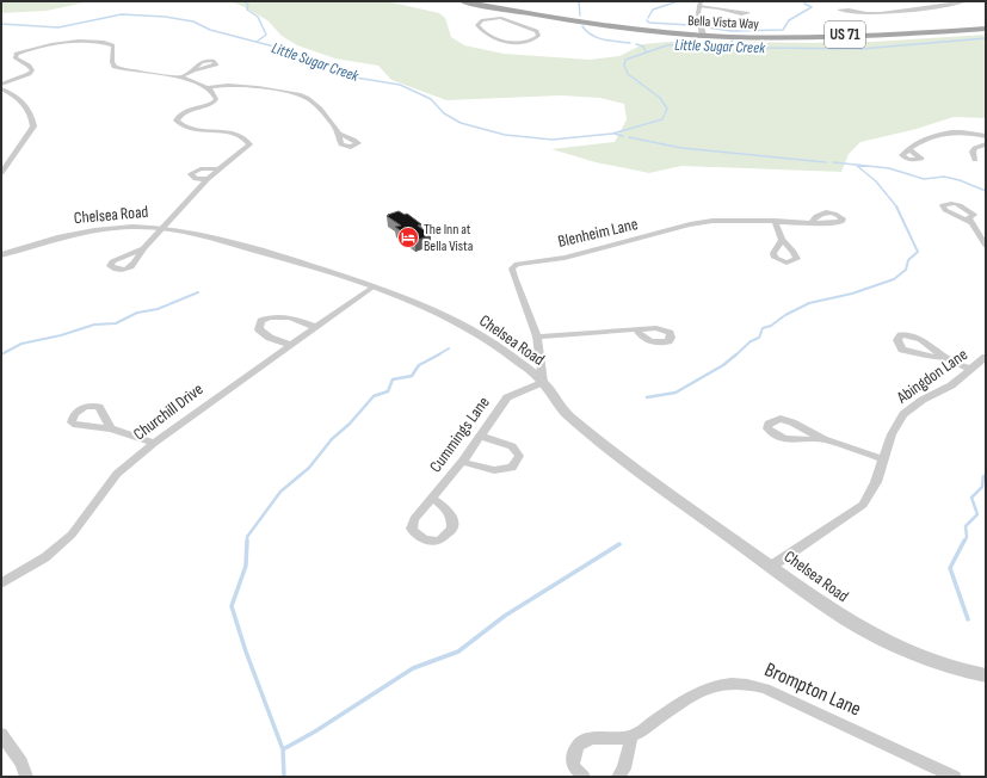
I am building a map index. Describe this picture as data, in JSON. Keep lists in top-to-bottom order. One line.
{"streets":{"main road":["Bella Vista Way","US 71"],"street":["Chelsea Road","Blenheim Lane","Abingdon Lane","Churchill Drive","Cummings Lane","Brompton Lane"]},"crossings":[["Chelsea Road","Blenheim Lane"],["Chelsea Road","Abingdon Lane"],["Chelsea Road","Churchill Drive"],["Chelsea Road","Cummings Lane"],["Blenheim Lane","Cummings Lane"]],"water":["Little Sugar Creek"],"places":{"hotel":["The Inn at Bella Vista"]}}
